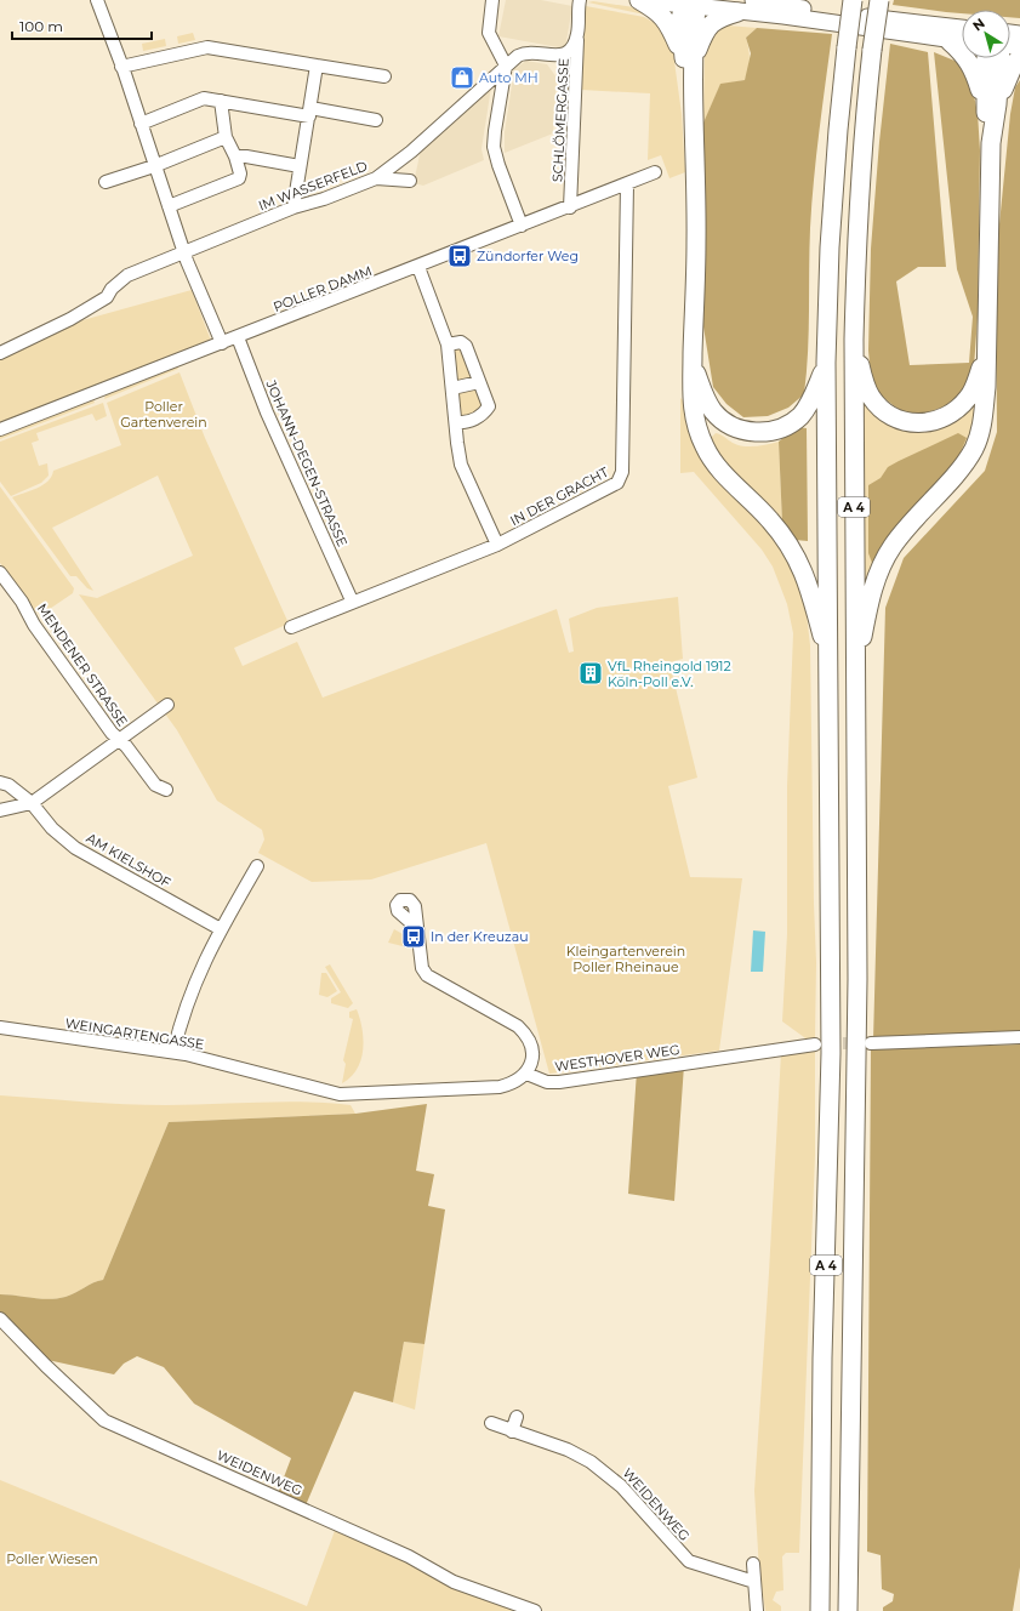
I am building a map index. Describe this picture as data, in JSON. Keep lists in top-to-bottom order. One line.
{"streets":{"highway":["A 4"],"street":["SCHLÖMERGASSE","IM WASSERFELD","POLLER DAMM","JOHANN-DEGEN-STRASSE","IN DER GRACHT","MENDENER STRASSE","AM KIELSHOF","WEINGARTENGASSE","WESTHOVER WEG","WEIDENWEG"]},"crossings":[["SCHLÖMERGASSE","IM WASSERFELD"],["SCHLÖMERGASSE","POLLER DAMM"],["POLLER DAMM","JOHANN-DEGEN-STRASSE"],["POLLER DAMM","IN DER GRACHT"],["JOHANN-DEGEN-STRASSE","IN DER GRACHT"],["WEINGARTENGASSE","WESTHOVER WEG"]],"parks":["Poller Gartenverein","Kleingartenverein Poller Rheinaue","Poller Wiesen"],"places":{"shop":["Auto MH"],"bus stop":["Zündorfer Weg","In der Kreuzau"],"building":["VfL Rheingold 1912 Köln-Poll e.V."]},"scale_bar":"100 m","north":"top left"}
